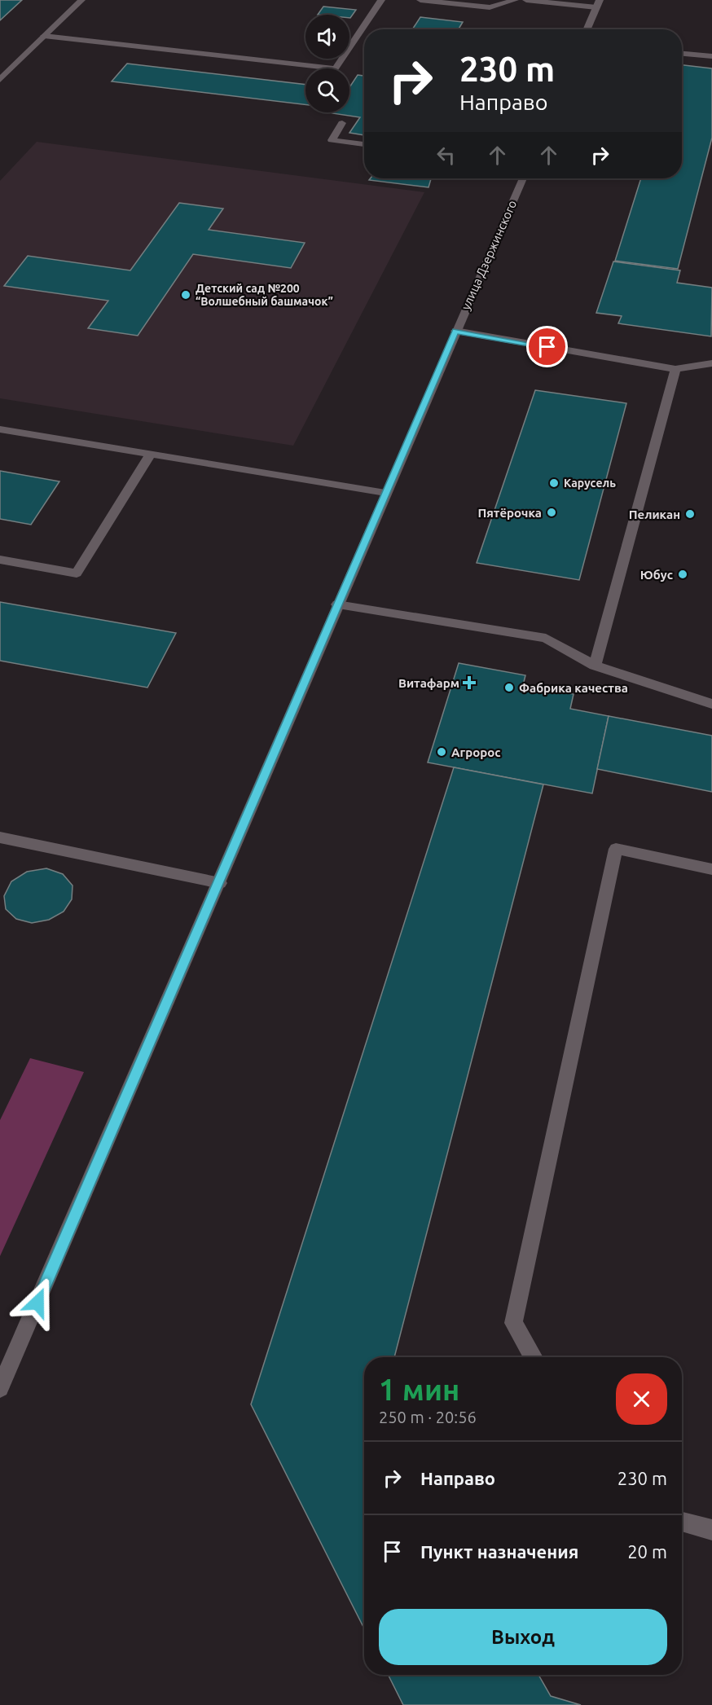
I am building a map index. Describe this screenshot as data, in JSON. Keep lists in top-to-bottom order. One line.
{"streets":{"main road":["улица Дзержинского"]},"places":{"other":["Детский сад №200 “Волшебный башмачок”","Карусель","Пятёрочка","Пеликан","Юбус","Фабрика качества","Агророс"],"health":["Витафарм"]},"page":{"turn":["230 m","Направо"],"heading":["1 мин","250 m · 20:56"],"list":[{"name":"Направо","value":"230 m"},{"name":"Пункт назначения","value":"20 m"}],"buttons":"Выход"}}
